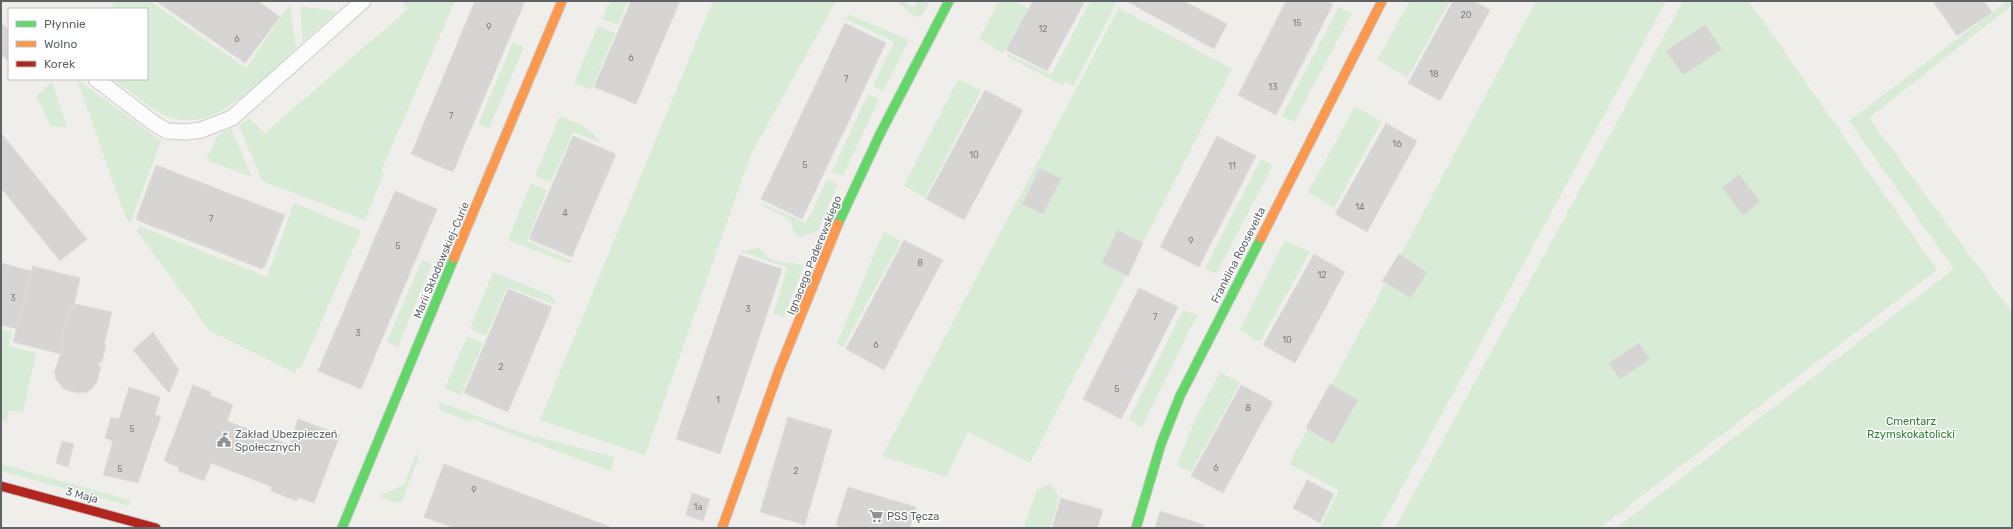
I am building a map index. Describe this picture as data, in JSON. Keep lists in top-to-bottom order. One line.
{"streets":{"street":["Ignacego Paderewskiego","Franklina Roosevelta","Marii Skłodowskiej-Curie","3 Maja"]},"parks":["Cmentarz Rzymskokatolicki"],"places":{"public building":["Zakład Ubezpieczeń Społecznych"],"supermarket":["PSS Tęcza"]},"house_numbers":["20","15","9","12","6","6","18","7","13","7","16","10","5","11","14","4","7","9","5","8","12","3","3","7","3","10","6","2","5","1","8","5","6","5","2","9","1a"],"legend":["Płynnie","Wolno","Korek"]}
